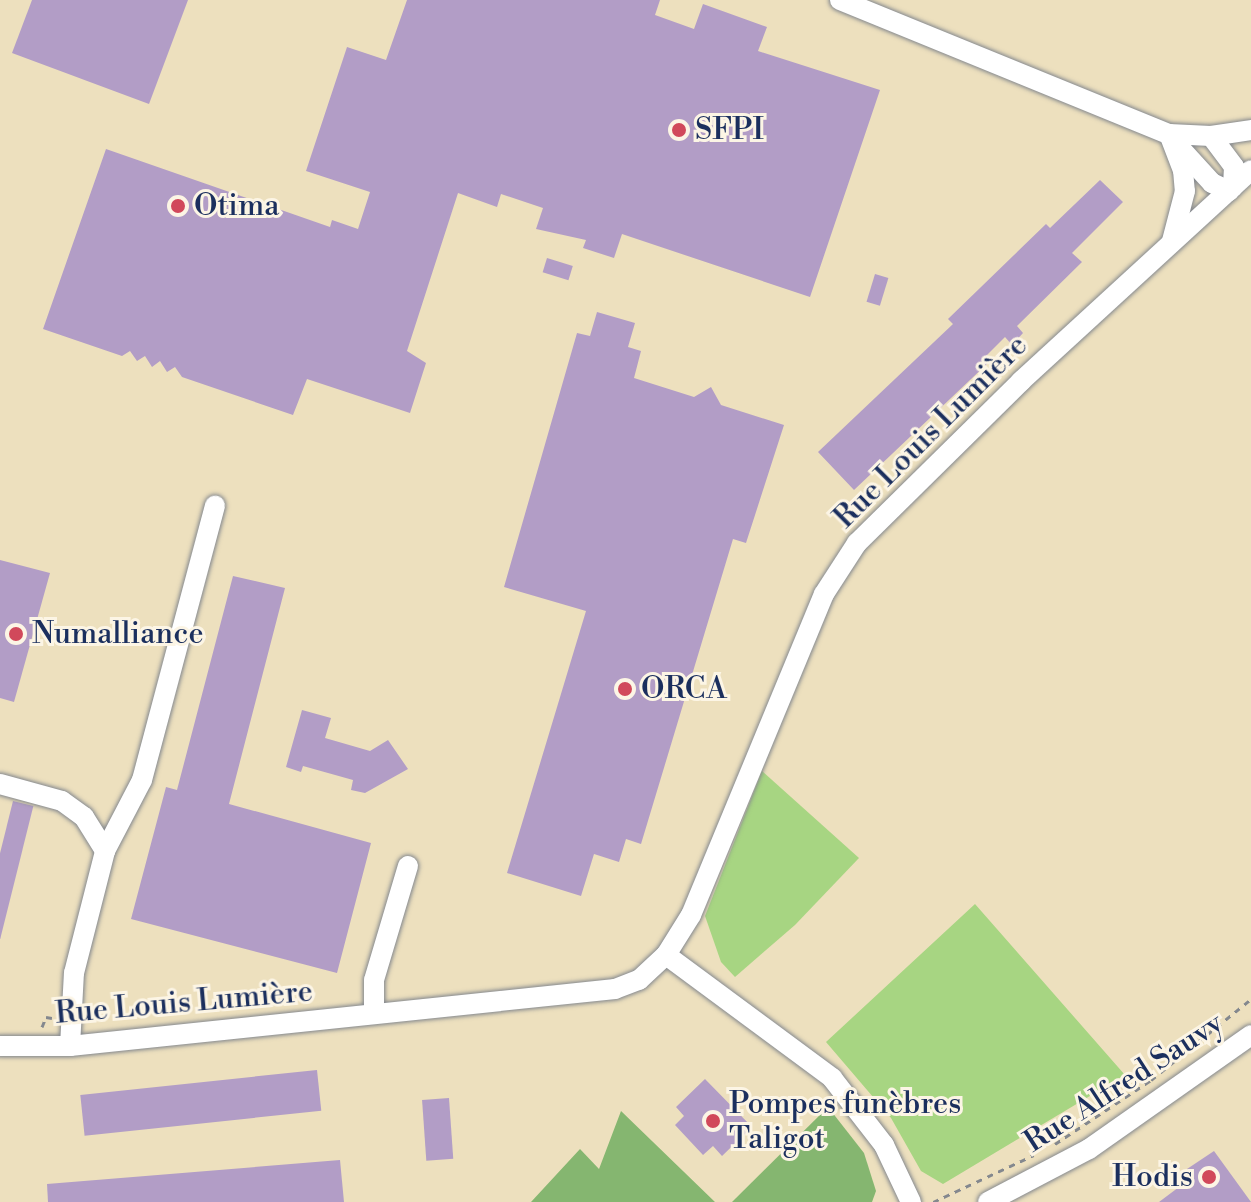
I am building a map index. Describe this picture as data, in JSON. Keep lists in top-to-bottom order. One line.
{"streets":{"street":["Rue Louis Lumière","Rue Alfred Sauvy"]},"places":["SFPI","Otima","Numalliance","ORCA","Pompes funèbres Taligot","Hodis"]}
